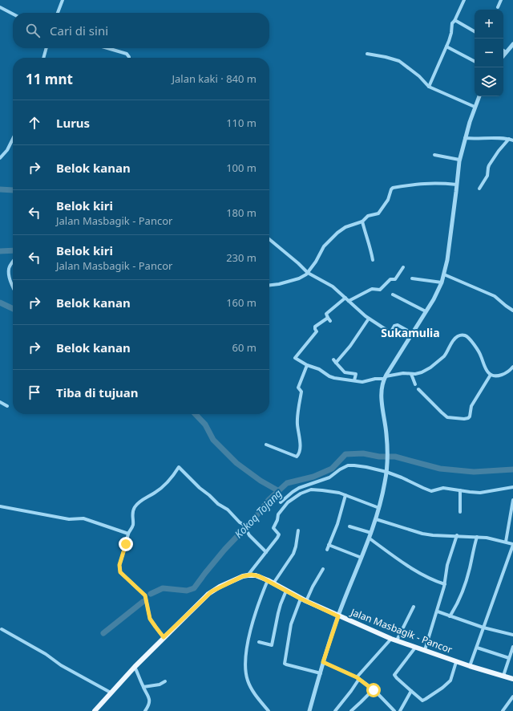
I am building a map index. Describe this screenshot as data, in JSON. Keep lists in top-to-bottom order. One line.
{"streets":{"main road":["Jalan Masbagik - Pancor"]},"districts":["Sukamulia"],"water":["Kokoq Tojang"],"page":{"map_buttons":["+","−"],"search":"Cari di sini","heading":["11 mnt","Jalan kaki · 840 m"],"list":[["Lurus","110 m"],["Belok kanan","100 m"],["Belok kiri","Jalan Masbagik - Pancor","180 m"],["Belok kiri","Jalan Masbagik - Pancor","230 m"],["Belok kanan","160 m"],["Belok kanan","60 m"],"Tiba di tujuan"]}}
